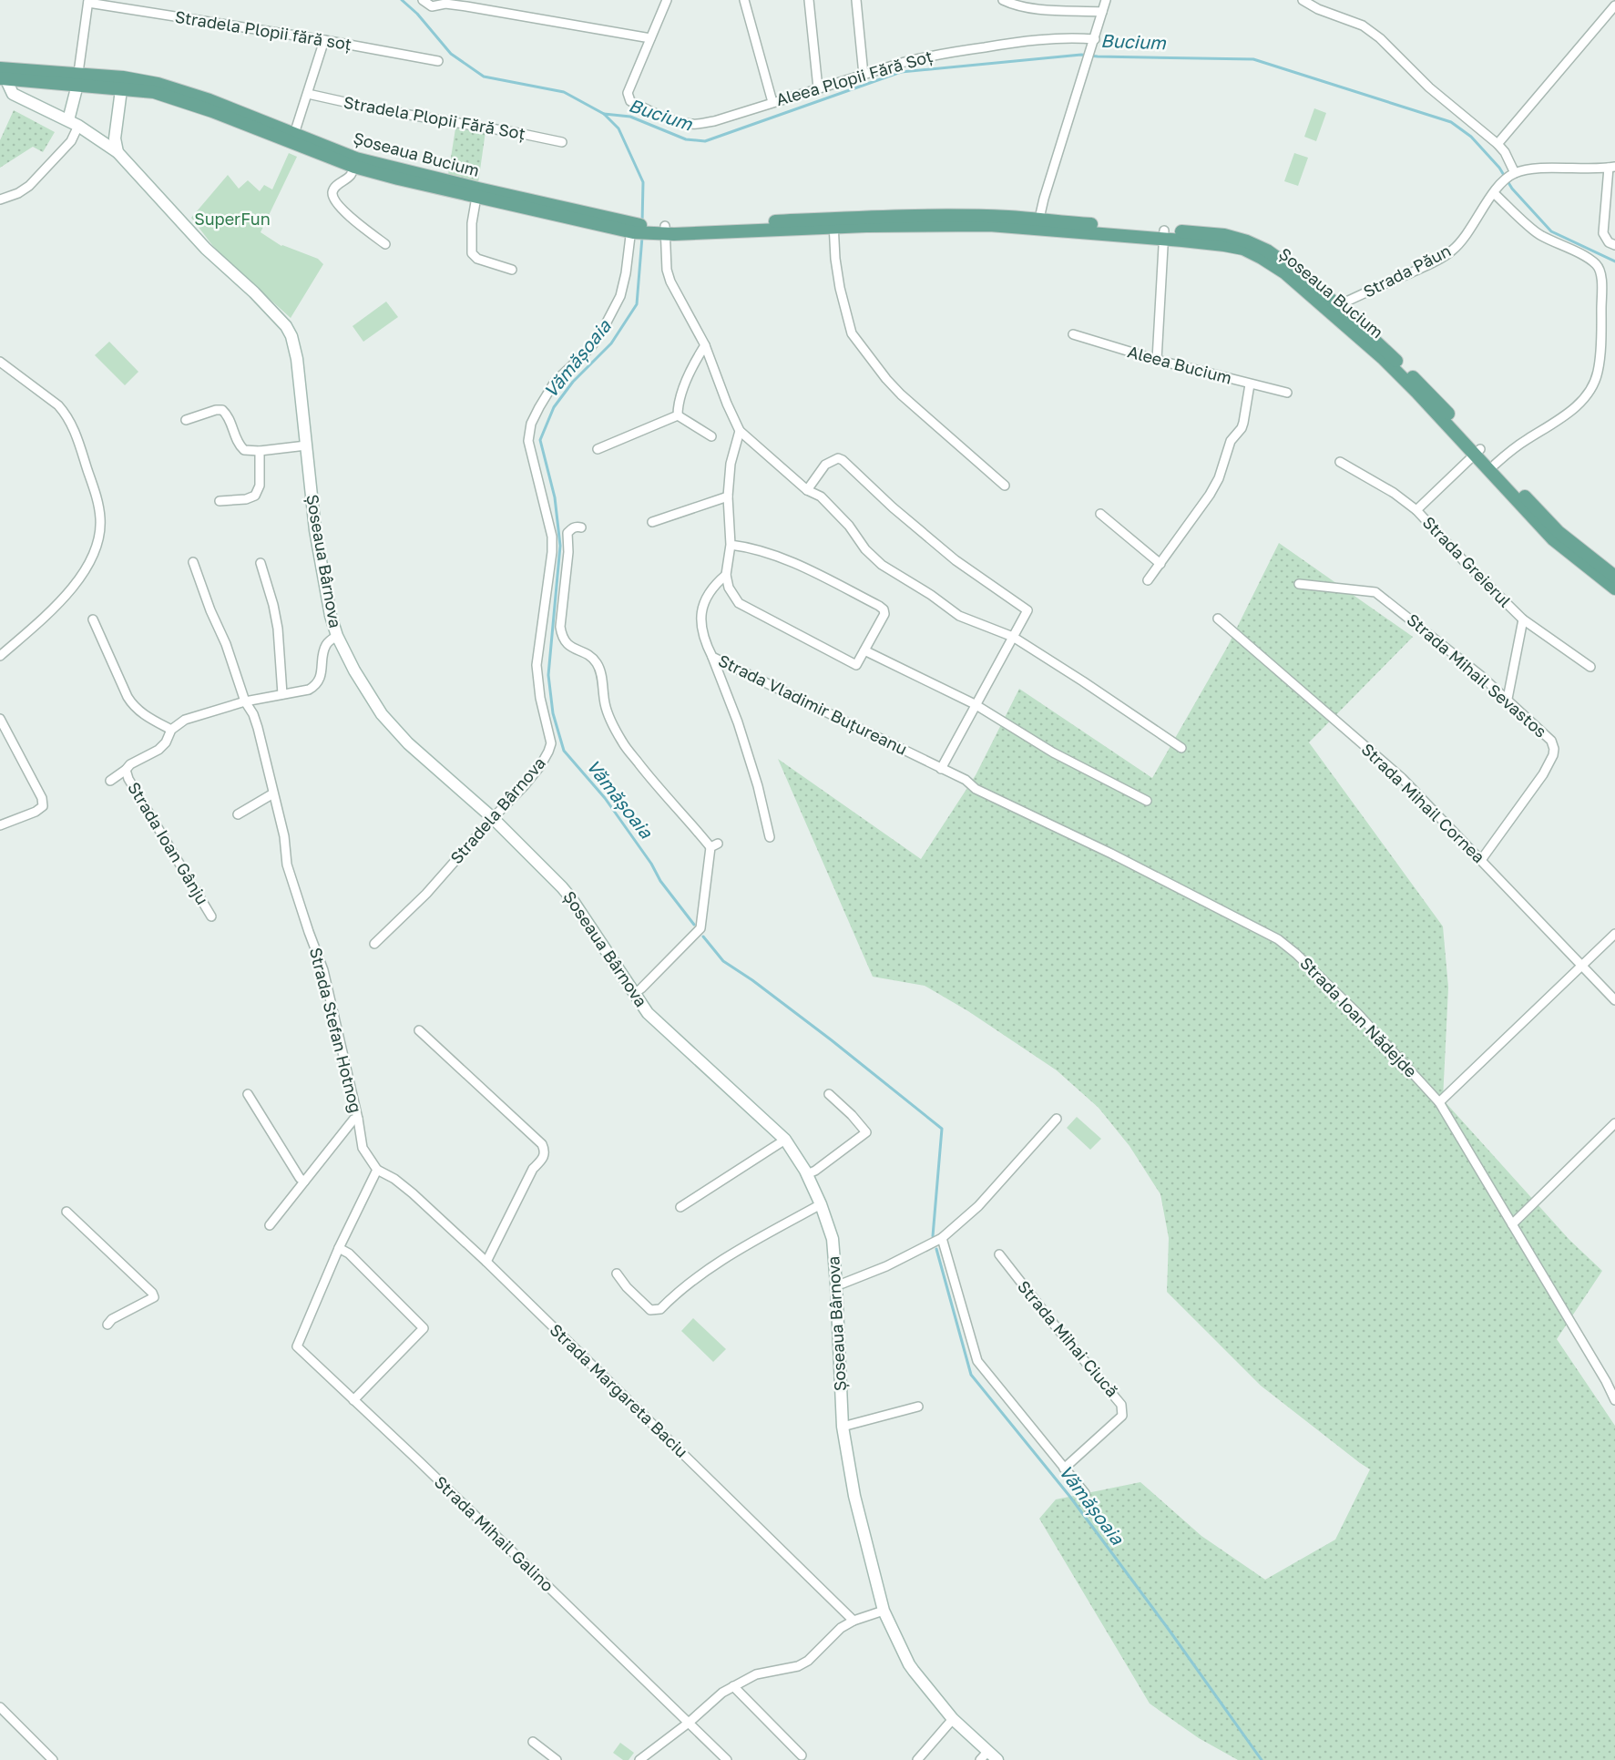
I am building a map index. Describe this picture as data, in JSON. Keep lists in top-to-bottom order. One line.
{"streets":{"main road":["Șoseaua Bucium","Șoseaua Bârnova"],"street":["Stradela Plopii fără soț","Aleea Plopii Fără Soț","Stradela Plopii Fără Soț","Strada Păun","Aleea Bucium","Strada Greierul","Strada Mihail Sevastos","Strada Vladimir Buțureanu","Strada Mihail Cornea","Stradela Bârnova","Strada Ioan Gânju","Strada Ioan Nădejde","Strada Stefan Hotnog","Strada Mihai Ciucă","Strada Margareta Baciu","Strada Mihail Galino"]},"crossings":[["Stradela Plopii fără soț","Stradela Plopii Fără Soț"],["Stradela Plopii Fără Soț","Șoseaua Bucium"],["Șoseaua Bucium","Strada Păun"],["Șoseaua Bucium","Șoseaua Bârnova"],["Șoseaua Bucium","Stradela Bârnova"],["Șoseaua Bârnova","Stradela Bârnova"],["Strada Mihail Sevastos","Strada Mihail Cornea"],["Strada Vladimir Buțureanu","Strada Ioan Nădejde"],["Strada Stefan Hotnog","Strada Margareta Baciu"]],"water":["Bucium","Vămășoaia"],"parks":["SuperFun"]}
